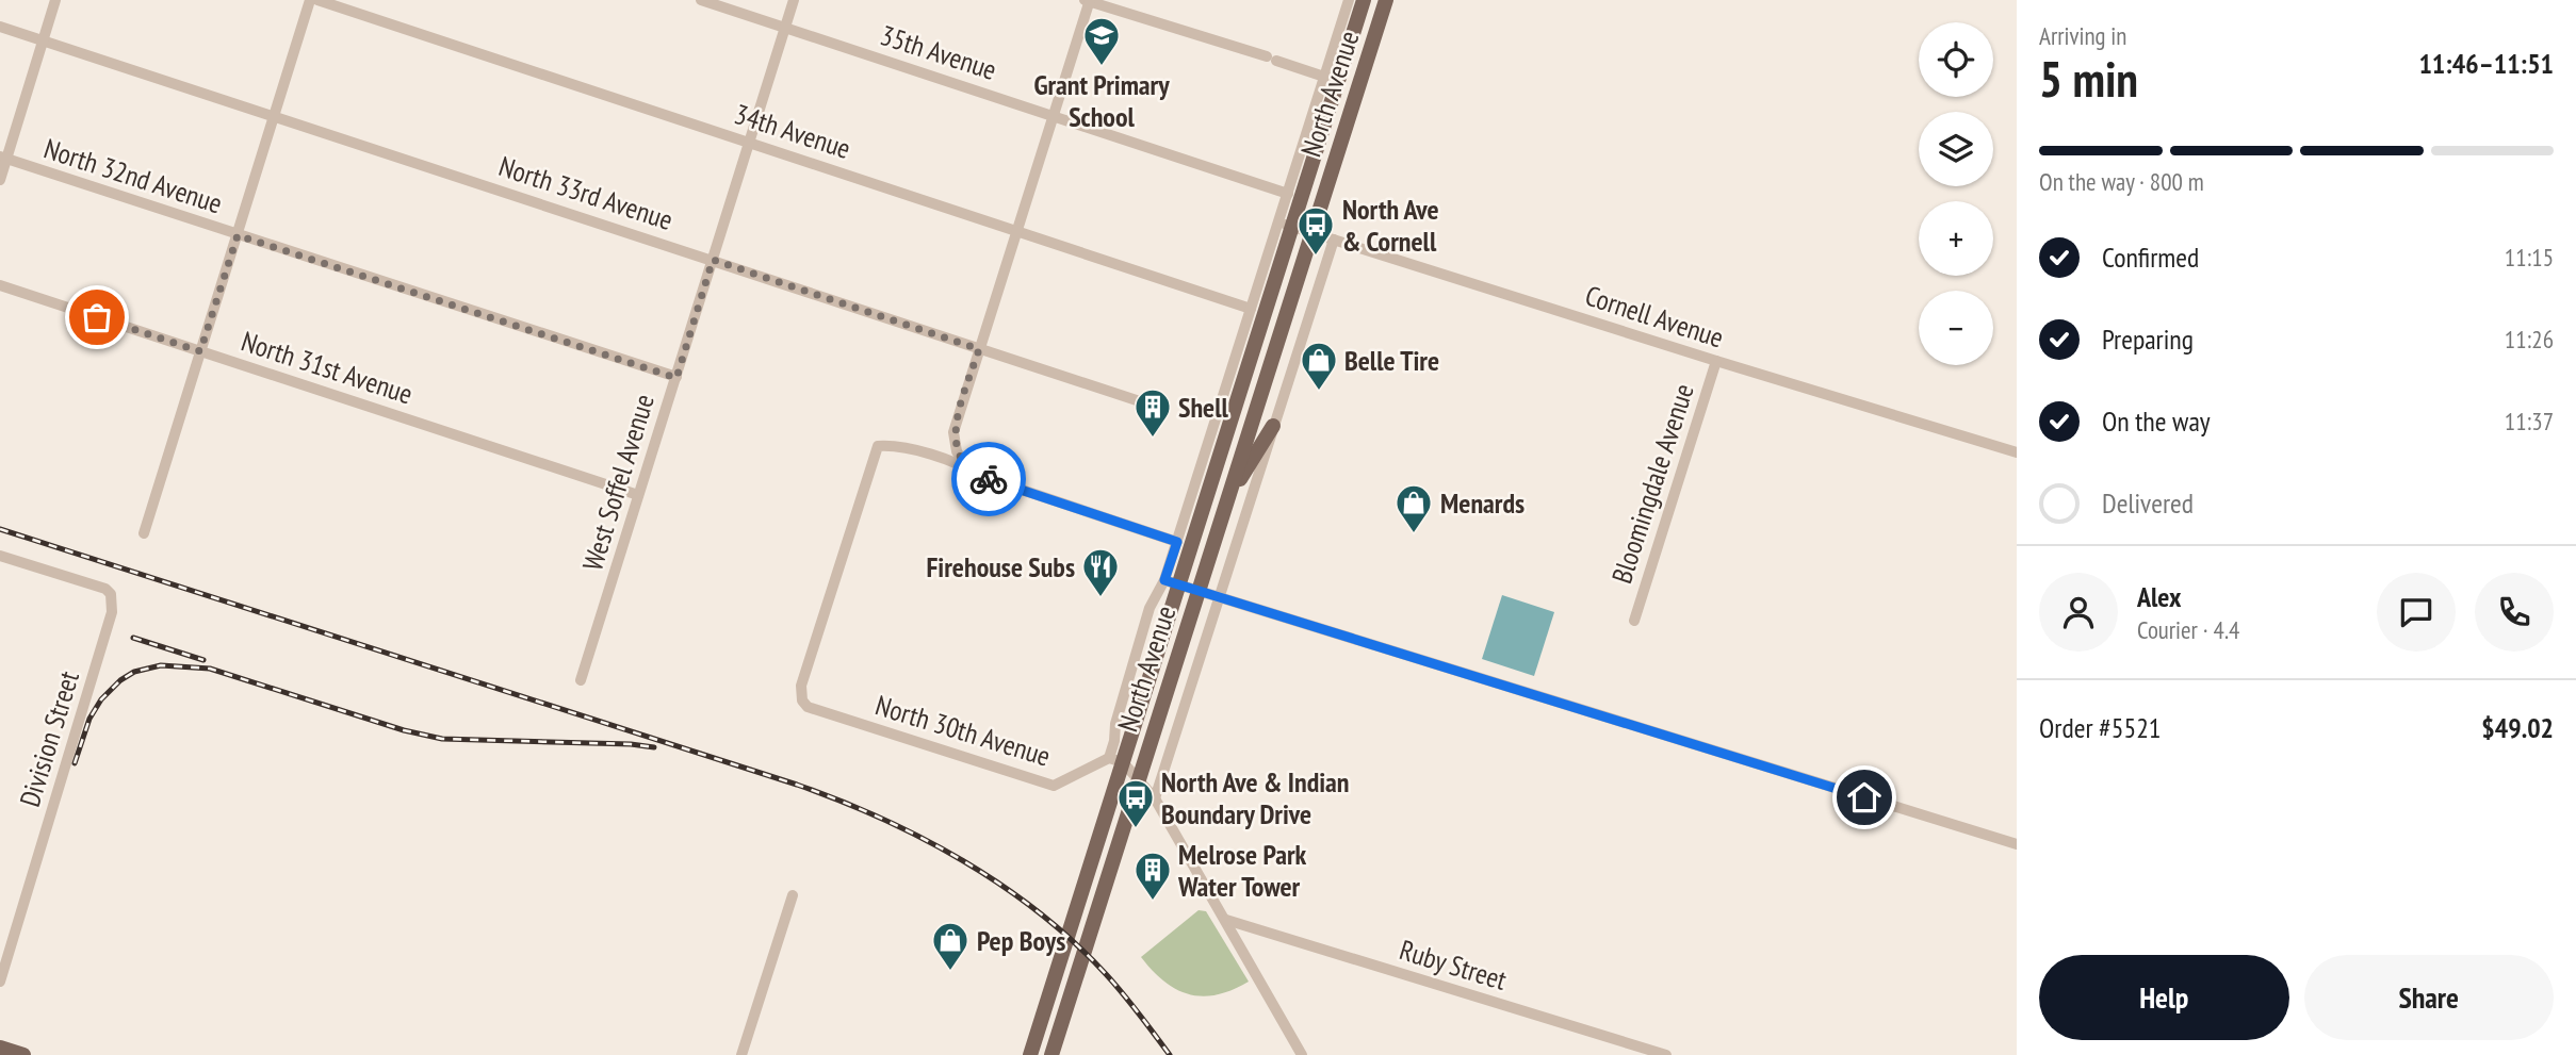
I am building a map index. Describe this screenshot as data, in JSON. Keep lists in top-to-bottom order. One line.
{"streets":{"main road":["North Avenue"],"street":["35th Avenue","34th Avenue","North 32nd Avenue","North 33rd Avenue","Cornell Avenue","North 31st Avenue","West Soffel Avenue","Bloomingdale Avenue","North 30th Avenue","Division Street","Ruby Street"]},"crossings":[["35th Avenue","North Avenue"],["35th Avenue","West Soffel Avenue"],["North Avenue","34th Avenue"],["North Avenue","Cornell Avenue"],["North Avenue","North 30th Avenue"],["34th Avenue","West Soffel Avenue"],["North 32nd Avenue","West Soffel Avenue"],["North 33rd Avenue","West Soffel Avenue"],["Cornell Avenue","Bloomingdale Avenue"],["North 31st Avenue","West Soffel Avenue"]],"places":{"school or university":["Grant Primary School"],"bus stop":["North Ave & Cornell","North Ave & Indian Boundary Drive"],"shop":["Belle Tire","Menards","Pep Boys"],"building":["Shell","Melrose Park Water Tower"],"restaurant":["Firehouse Subs"]},"page":{"heading":["5 min","Arriving in","11:46–11:51"],"panel":["Alex","Courier · 4.4","Order #5521","$49.02"],"map_buttons":["+","−"],"bar":"On the way · 800 m","list":[["Confirmed","11:15"],["Preparing","11:26"],["On the way","11:37"],"Delivered"],"buttons":["Help","Share"]}}
